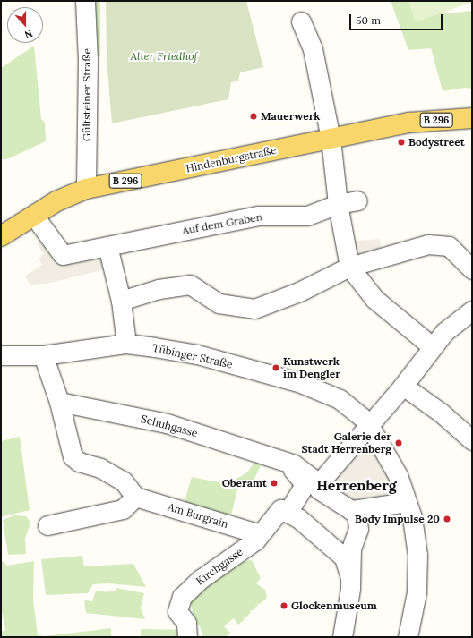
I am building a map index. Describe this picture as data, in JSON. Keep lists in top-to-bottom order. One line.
{"streets":{"main road":["B 296","Hindenburgstraße"],"street":["Gültsteiner Straße","Auf dem Graben","Tübinger Straße","Schuhgasse","Am Burgrain","Kirchgasse"]},"crossings":[["Gültsteiner Straße","Hindenburgstraße"],["Hindenburgstraße","Auf dem Graben"],["Schuhgasse","Kirchgasse"],["Am Burgrain","Kirchgasse"]],"districts":["Herrenberg"],"parks":["Alter Friedhof"],"places":["Mauerwerk","Bodystreet","Kunstwerk im Dengler","Galerie der Stadt Herrenberg","Oberamt","Body Impulse 20","Glockenmuseum"],"scale_bar":"50 m","north":"bottom"}
